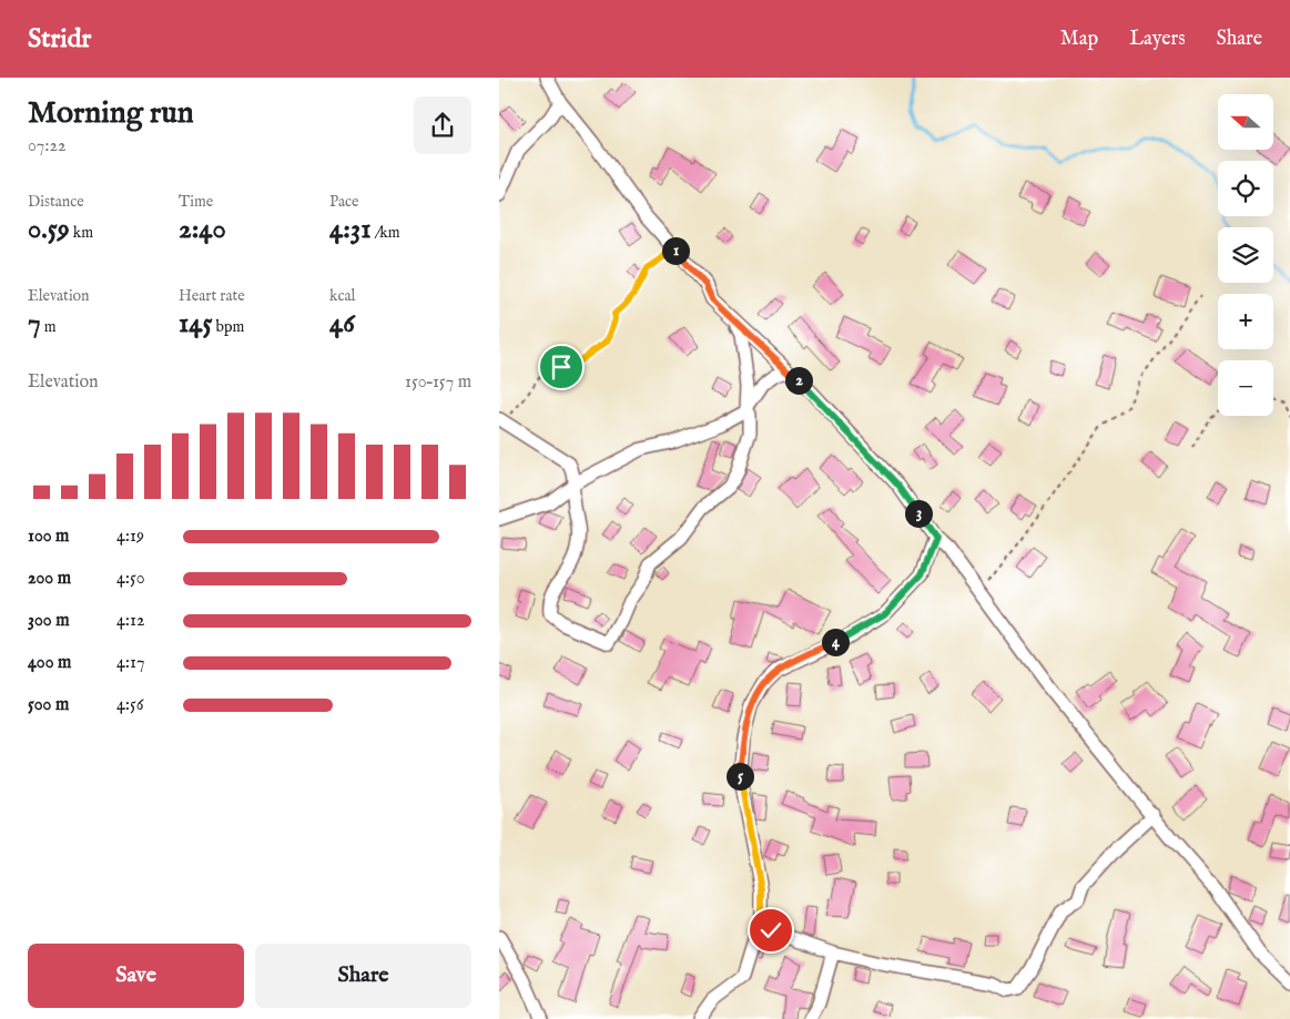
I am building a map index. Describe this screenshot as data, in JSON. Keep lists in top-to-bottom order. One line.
{"north":"left","page":{"header":"Stridr","nav":["Map","Layers","Share"],"heading":["Morning run","07:22"],"map_buttons":["+","−"],"stats":[["Distance","0.59 km"],["Time","2:40"],["Pace","4:31 /km"],["Elevation","7 m"],["Heart rate","145 bpm"],["kcal","46"]],"pins":["1","2","3","4","5"],"chart":["Elevation","150–157 m"],"list":[{"name":"100 m","note":"4:19"},{"name":"200 m","note":"4:50"},{"name":"300 m","note":"4:12"},{"name":"400 m","note":"4:17"},{"name":"500 m","note":"4:56"}],"buttons":["Save","Share"]}}
